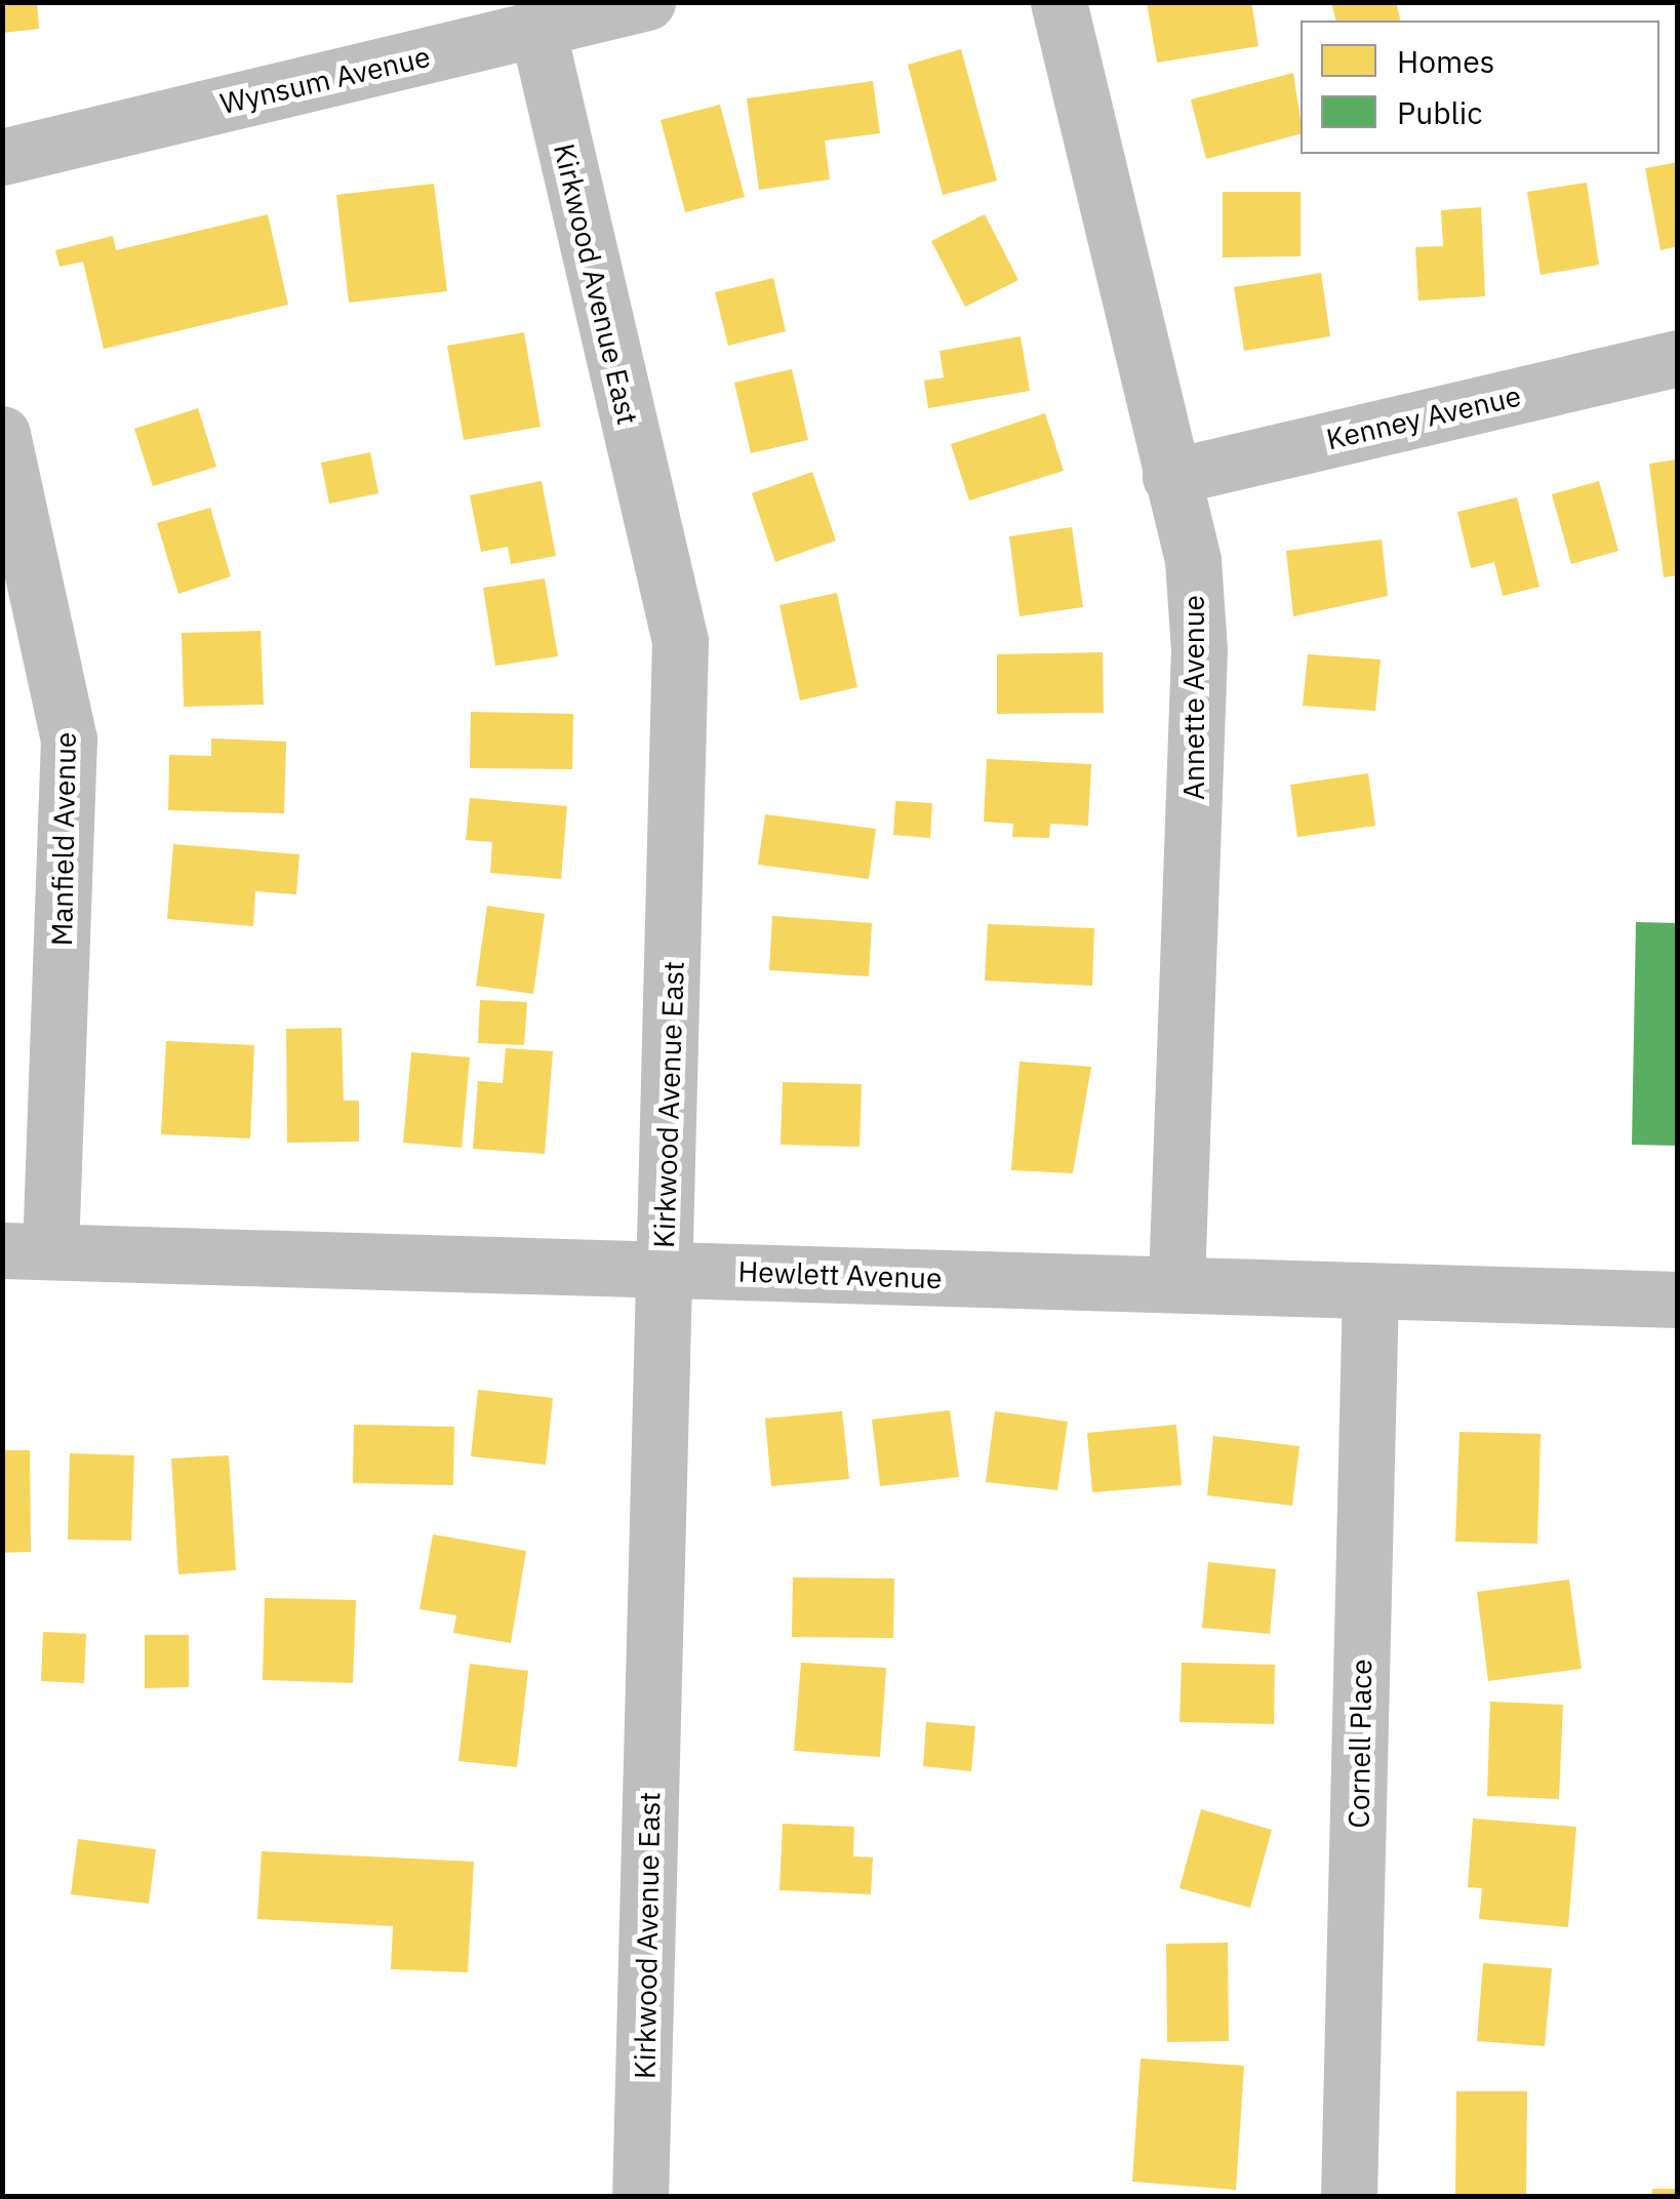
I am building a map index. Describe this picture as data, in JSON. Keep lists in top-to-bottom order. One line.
{"streets":{"street":["Wynsum Avenue","Kirkwood Avenue East","Kenney Avenue","Annette Avenue","Manfield Avenue","Hewlett Avenue","Cornell Place"]},"crossings":[["Wynsum Avenue","Kirkwood Avenue East"],["Kirkwood Avenue East","Hewlett Avenue"],["Kenney Avenue","Annette Avenue"],["Annette Avenue","Hewlett Avenue"],["Manfield Avenue","Hewlett Avenue"],["Hewlett Avenue","Cornell Place"]],"legend":["Homes","Public"]}
